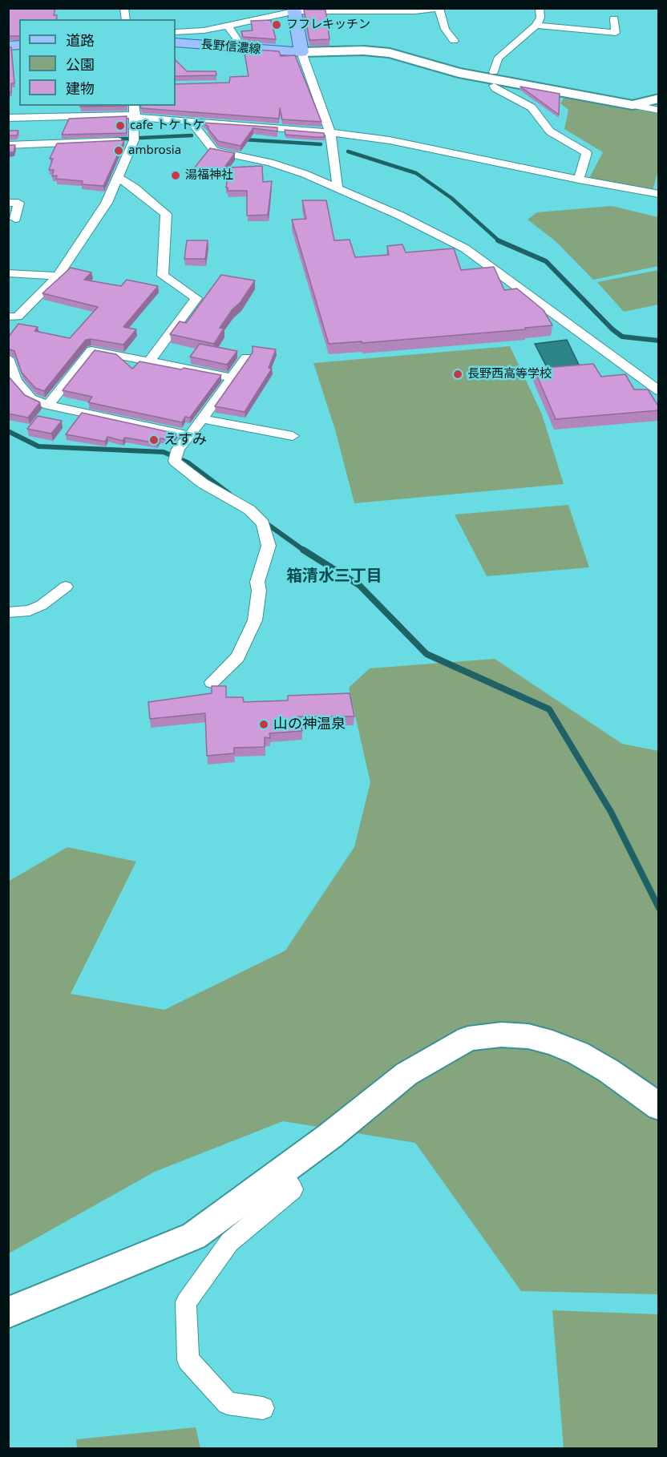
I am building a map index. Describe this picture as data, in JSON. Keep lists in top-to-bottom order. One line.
{"streets":{"main road":["長野信濃線"]},"districts":["箱清水三丁目"],"places":["フフレキッチン","cafe トケトケ","ambrosia","湯福神社","長野西高等学校","えすみ","山の神温泉"],"legend":["道路","公園","建物"]}
